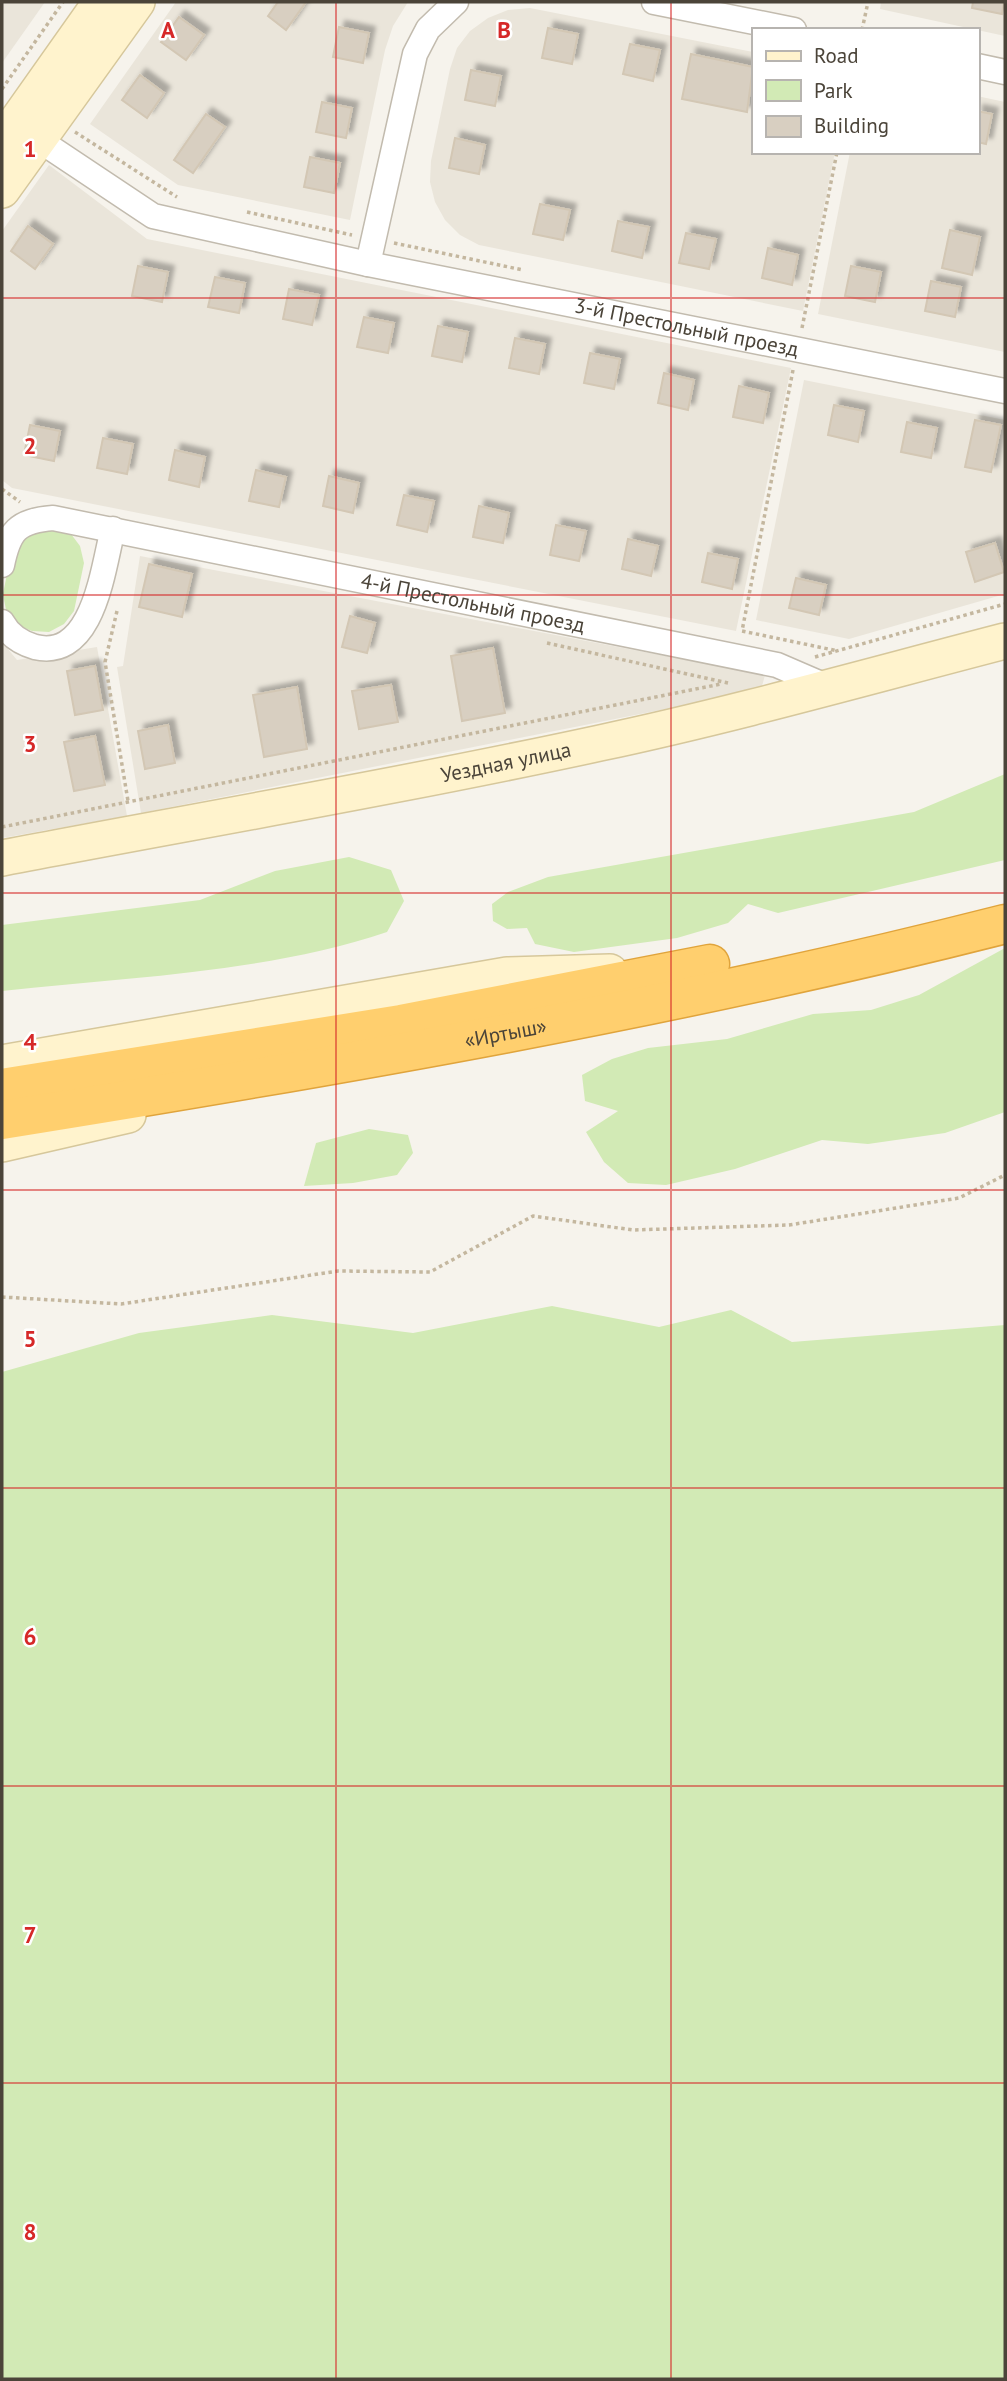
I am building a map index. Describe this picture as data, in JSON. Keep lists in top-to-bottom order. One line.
{"streets":{"highway":["«Иртыш»"],"street":["3-й Престольный проезд","4-й Престольный проезд","Уездная улица"]},"crossings":[["4-й Престольный проезд","Уездная улица"]],"legend":["Road","Park","Building"],"grid":{"columns":["A","B"],"rows":["1","2","3","4","5","6","7","8"]}}
